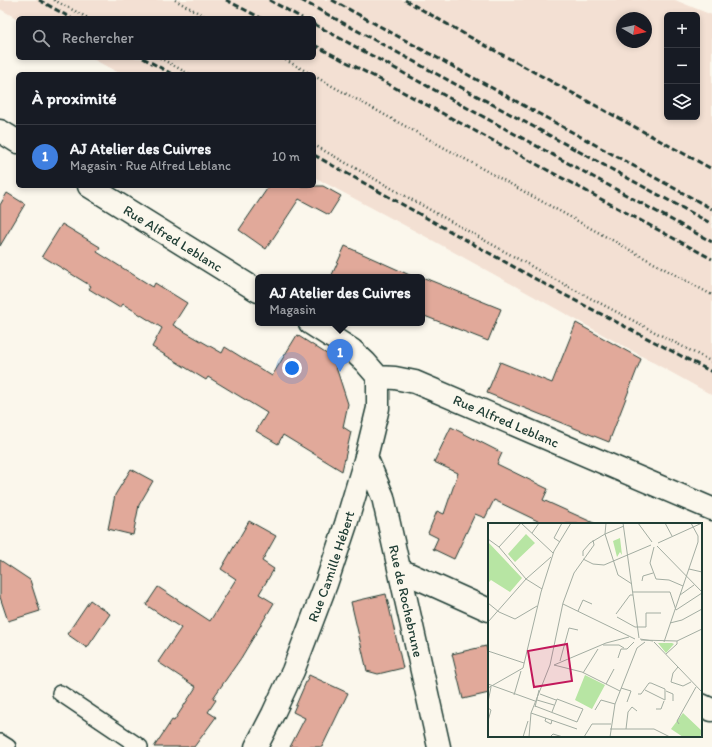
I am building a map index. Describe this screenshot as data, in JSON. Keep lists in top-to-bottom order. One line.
{"streets":{"street":["Rue Alfred Leblanc","Rue Camille Hébert","Rue de Rochebrune"]},"crossings":[["Rue Alfred Leblanc","Rue Camille Hébert"],["Rue Camille Hébert","Rue de Rochebrune"]],"north":"right","page":{"map_buttons":["+","−"],"search":"Rechercher","heading":"À proximité","list":[{"mark":"1","name":"AJ Atelier des Cuivres","note":"Magasin · Rue Alfred Leblanc","value":"10 m"}],"popup":["AJ Atelier des Cuivres","Magasin"],"pins":"1"}}
